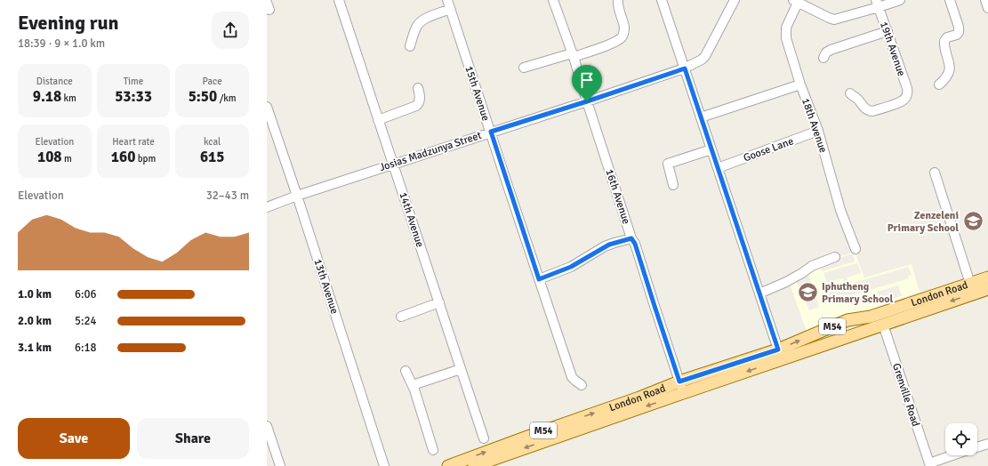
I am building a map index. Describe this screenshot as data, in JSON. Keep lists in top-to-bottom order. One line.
{"streets":{"main road":["London Road","M54"],"street":["19th Avenue","15th Avenue","18th Avenue","Goose Lane","Josias Madzunya Street","16th Avenue","14th Avenue","13th Avenue","Grenville Road"]},"crossings":[["15th Avenue","Josias Madzunya Street"],["18th Avenue","Goose Lane"],["Josias Madzunya Street","16th Avenue"],["Josias Madzunya Street","14th Avenue"],["Josias Madzunya Street","13th Avenue"],["16th Avenue","London Road"],["London Road","Grenville Road"]],"places":{"school or university":["Zenzeleni Primary School","Iphutheng Primary School"]},"page":{"heading":["Evening run","18:39 · 9 × 1.0 km"],"stats":[["Distance","9.18 km"],["Time","53:33"],["Pace","5:50 /km"],["Elevation","108 m"],["Heart rate","160 bpm"],["kcal","615"]],"chart":["Elevation","32–43 m"],"list":[{"name":"1.0 km","note":"6:06"},{"name":"2.0 km","note":"5:24"},{"name":"3.1 km","note":"6:18"}],"buttons":["Save","Share"]}}
